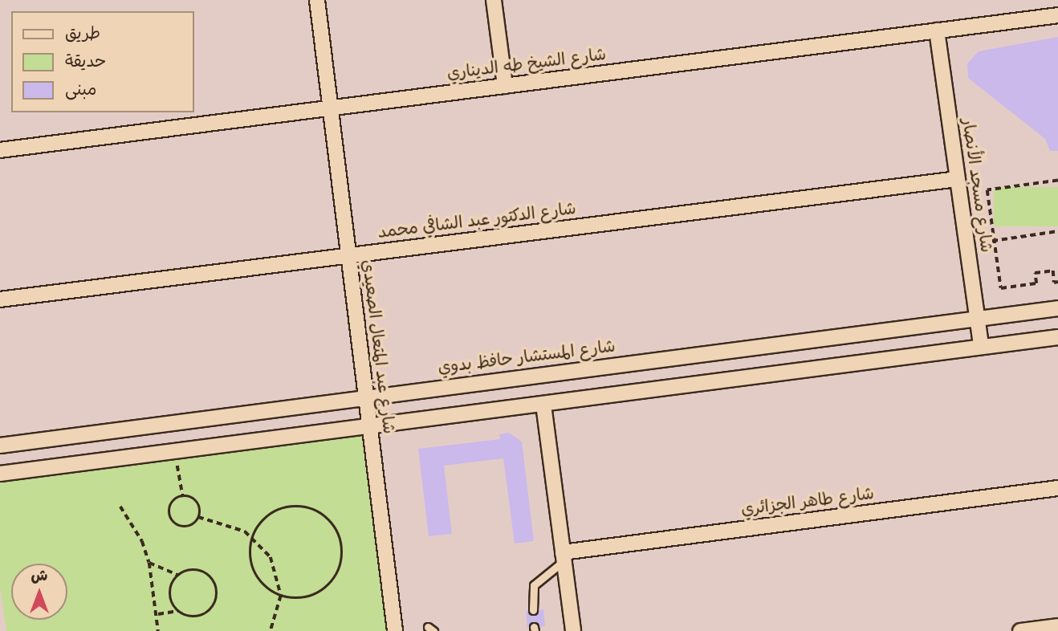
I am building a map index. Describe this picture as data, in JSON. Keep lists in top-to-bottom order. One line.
{"streets":{"street":["شارع الشيخ طه الديناري","شارع مسجد الأنصار","شارع الدكتور عبد الشافي محمد","شارع عبد المتعال الصعيدي","شارع المستشار حافظ بدوي","شارع طاهر الجزائري"]},"crossings":[["شارع الشيخ طه الديناري","شارع مسجد الأنصار"],["شارع الشيخ طه الديناري","شارع عبد المتعال الصعيدي"],["شارع مسجد الأنصار","شارع الدكتور عبد الشافي محمد"],["شارع مسجد الأنصار","شارع المستشار حافظ بدوي"],["شارع الدكتور عبد الشافي محمد","شارع عبد المتعال الصعيدي"],["شارع عبد المتعال الصعيدي","شارع المستشار حافظ بدوي"]],"legend":["طريق","حديقة","مبنى"],"north":"top"}
